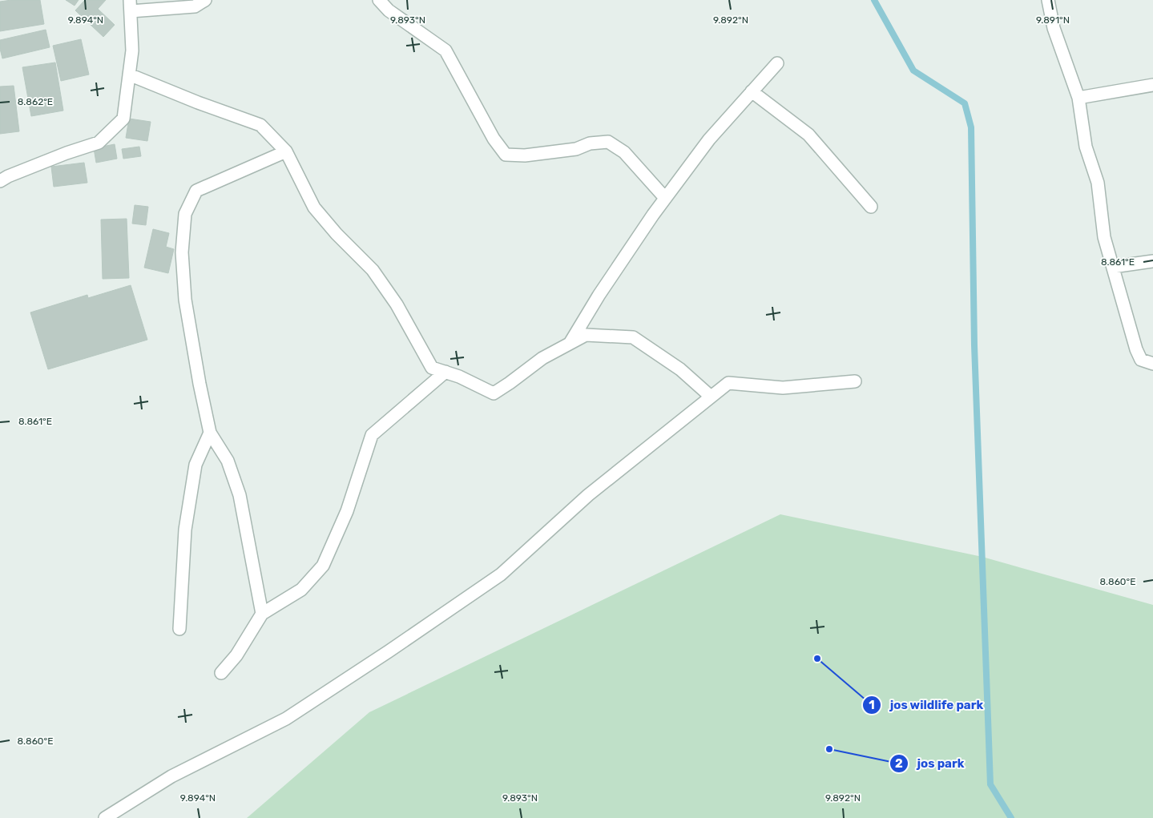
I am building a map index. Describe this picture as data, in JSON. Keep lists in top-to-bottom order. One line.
{"places":["jos wildlife park","jos park"],"coordinates":["9.894°N","9.893°N","9.892°N","9.891°N","8.862°E","8.861°E","8.860°E"]}
